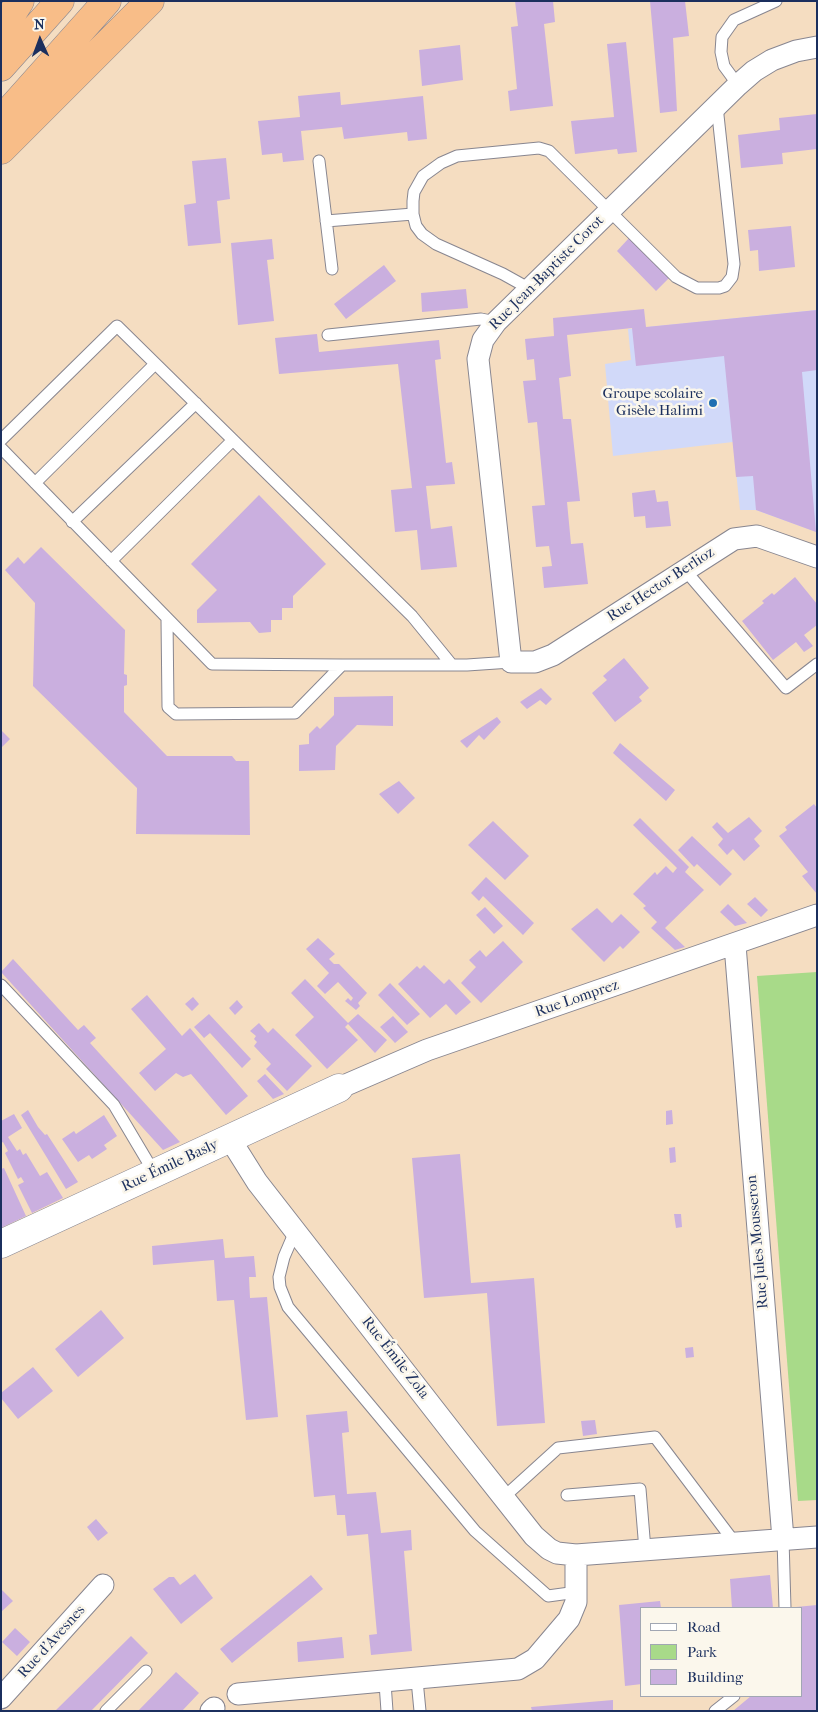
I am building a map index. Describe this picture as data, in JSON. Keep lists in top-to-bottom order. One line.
{"streets":{"street":["Rue Jean-Baptiste Corot","Rue Hector Berlioz","Rue Lomprez","Rue Émile Basly","Rue Jules Mousseron","Rue Émile Zola","Rue d'Avesnes"]},"crossings":[["Rue Jean-Baptiste Corot","Rue Hector Berlioz"],["Rue Lomprez","Rue Émile Basly"],["Rue Lomprez","Rue Jules Mousseron"],["Rue Émile Basly","Rue Émile Zola"],["Rue Jules Mousseron","Rue Émile Zola"]],"places":["Groupe scolaire Gisèle Halimi"],"legend":["Road","Park","Building"],"north":"top"}
